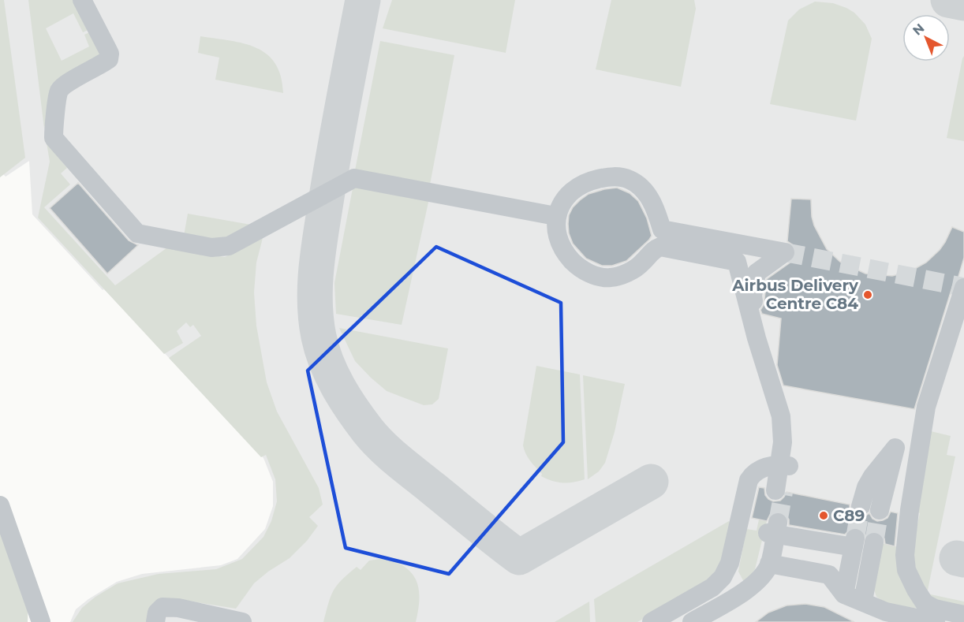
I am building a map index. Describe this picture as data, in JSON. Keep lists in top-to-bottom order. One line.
{"places":["Airbus Delivery Centre C84","C89"],"north":"top left"}
